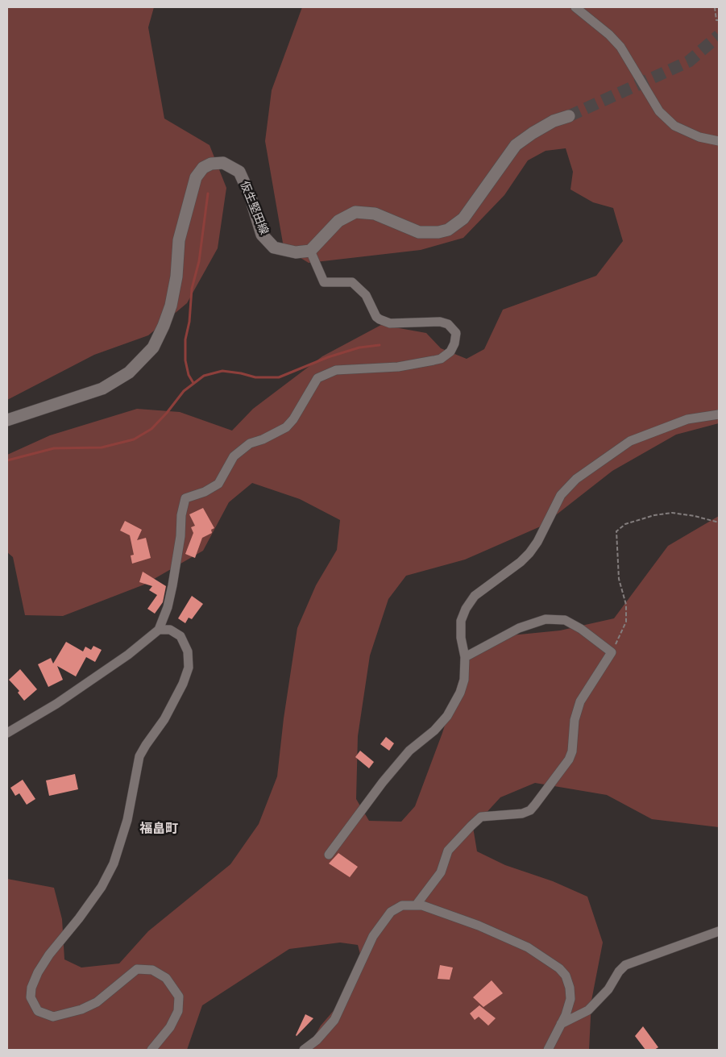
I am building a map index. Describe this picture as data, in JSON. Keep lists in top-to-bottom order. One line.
{"streets":{"main road":["仮生堅田線"]},"districts":["福畠町"]}
